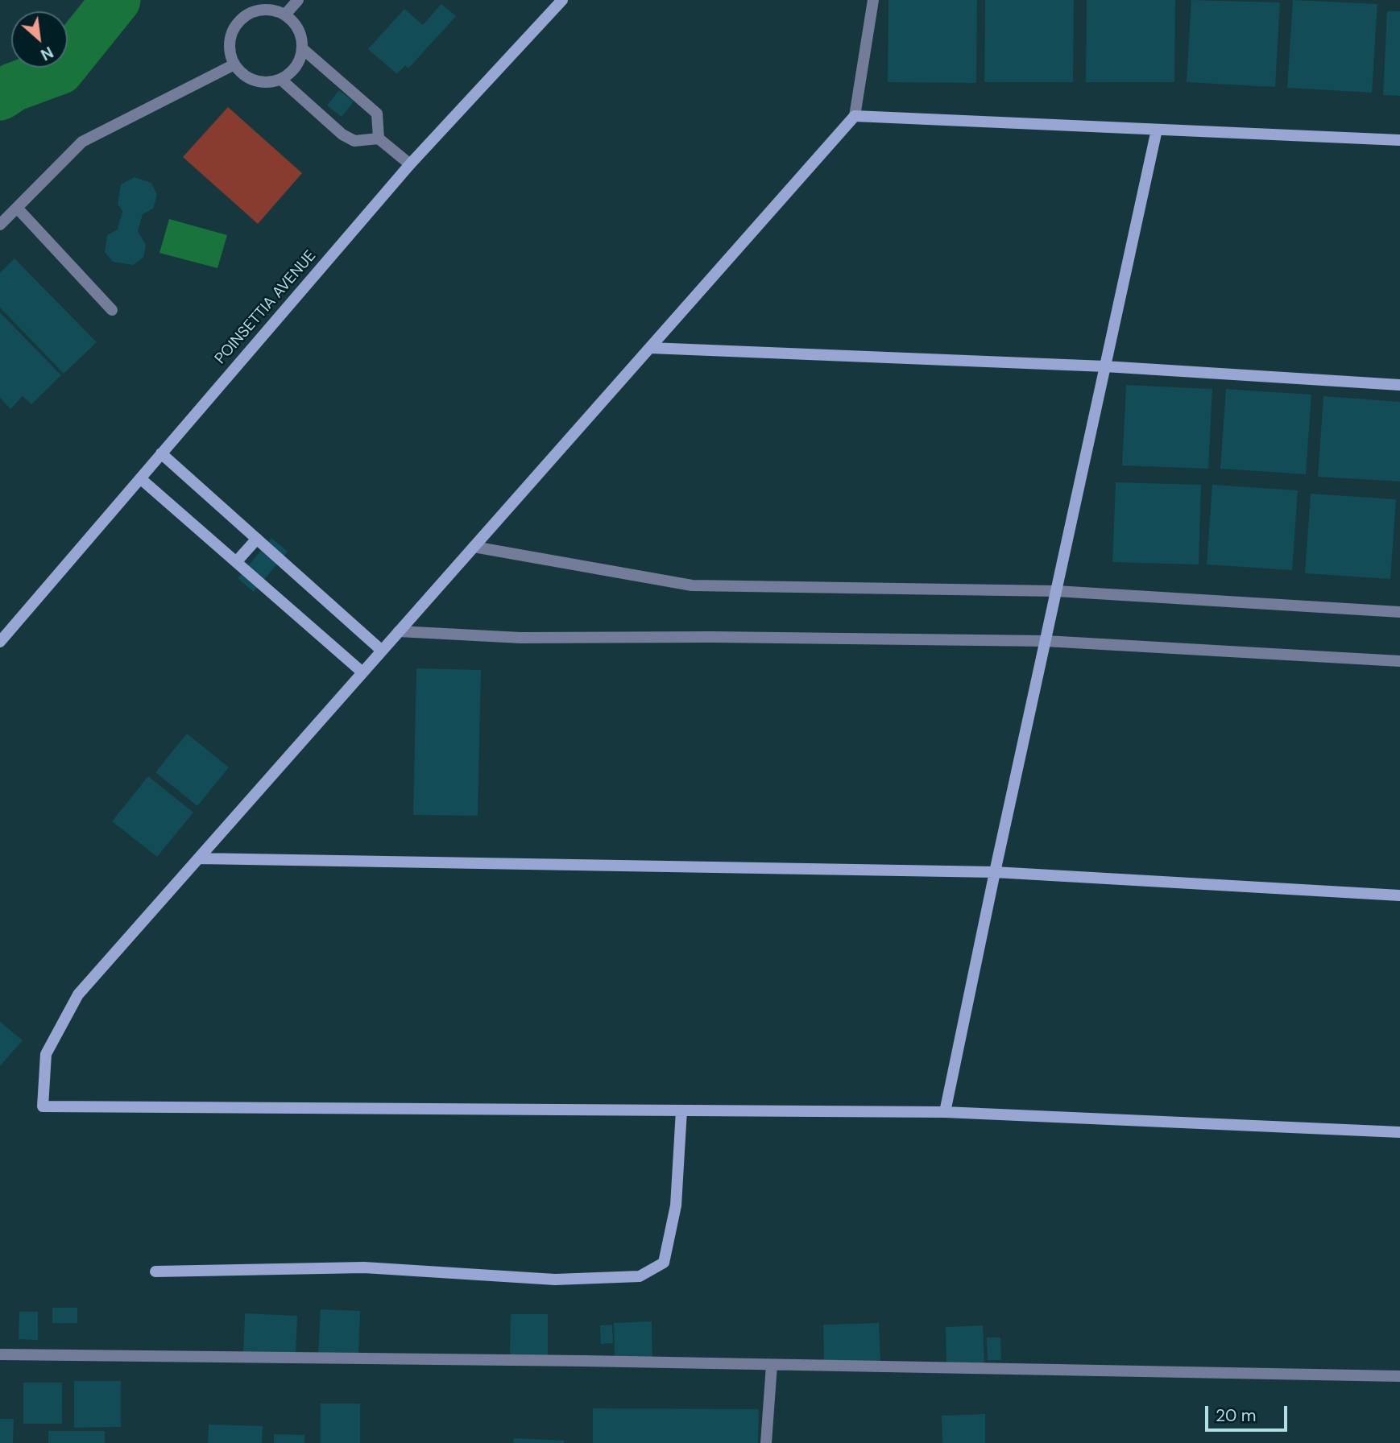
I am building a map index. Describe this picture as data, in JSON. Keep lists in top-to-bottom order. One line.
{"streets":{"street":["POINSETTIA AVENUE"]},"scale_bar":"20 m","north":"bottom right"}
